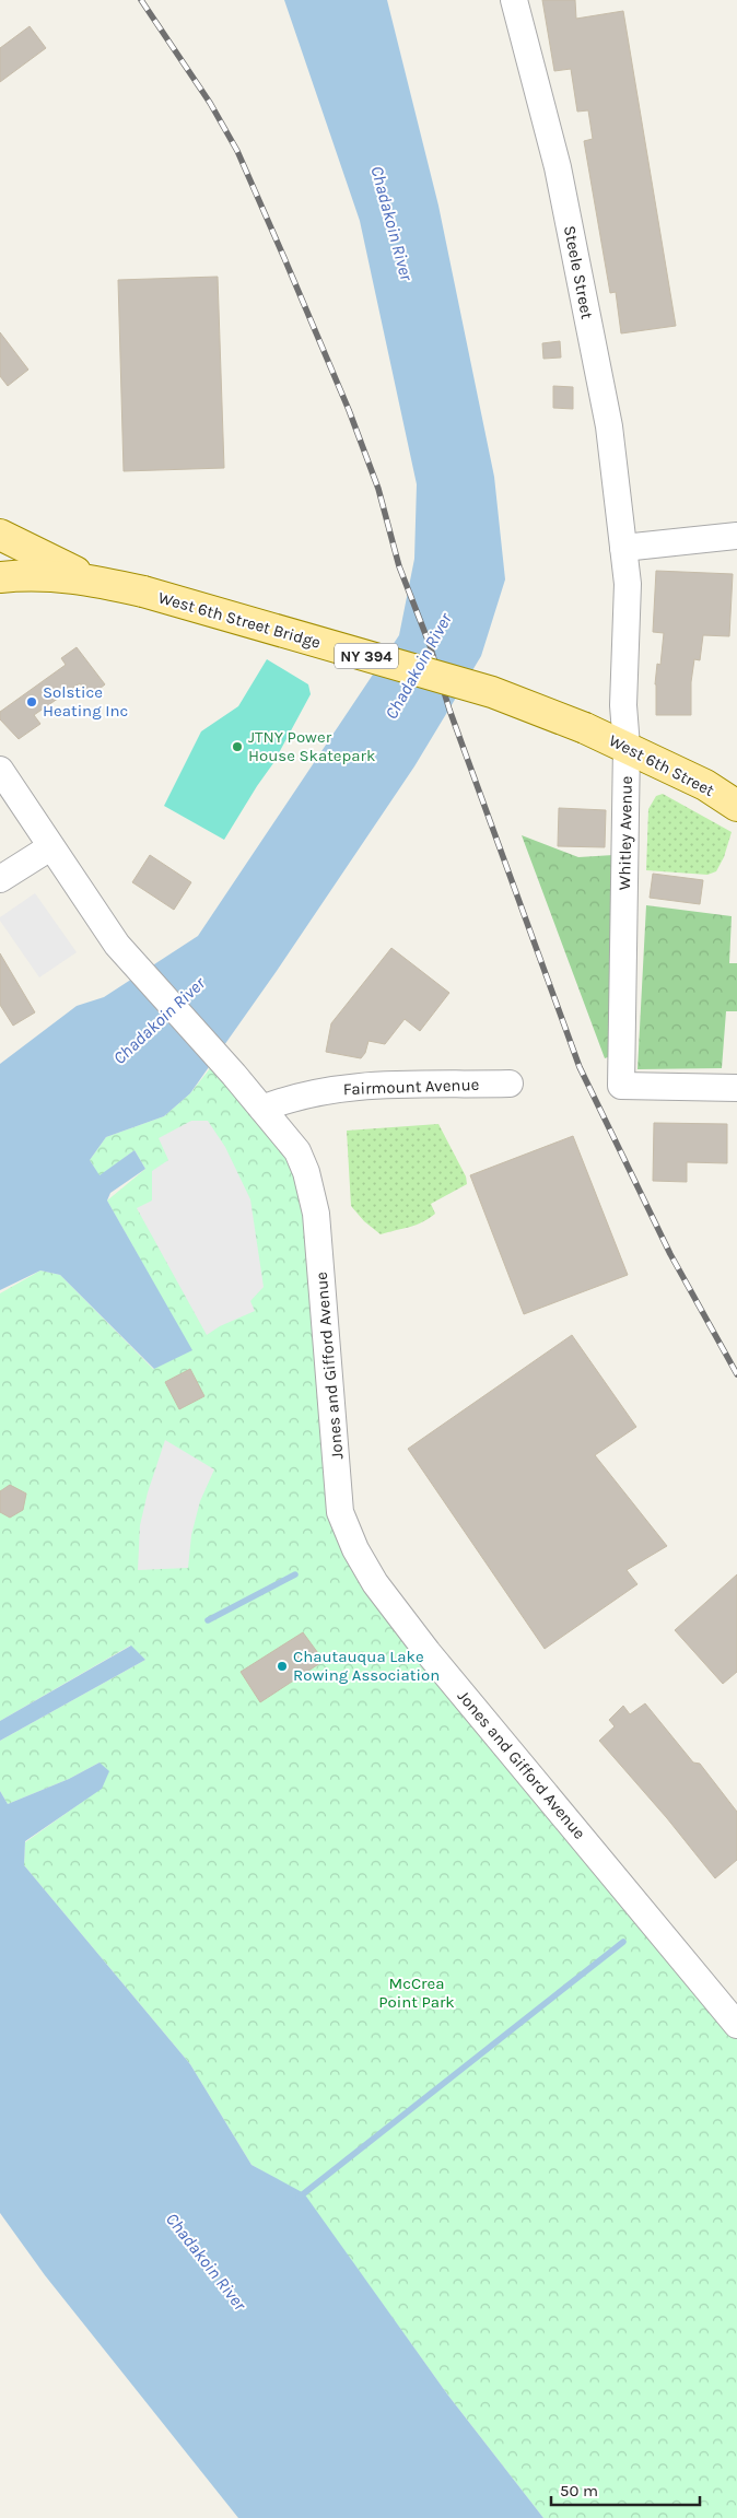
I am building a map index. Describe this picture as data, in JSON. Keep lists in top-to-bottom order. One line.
{"streets":{"main road":["West 6th Street Bridge","NY 394","West 6th Street"],"street":["Steele Street","Whitley Avenue","Fairmount Avenue","Jones and Gifford Avenue"]},"crossings":[["Steele Street","Whitley Avenue"],["West 6th Street Bridge","NY 394"],["West 6th Street Bridge","West 6th Street"],["West 6th Street","Whitley Avenue"],["Fairmount Avenue","Jones and Gifford Avenue"]],"water":["Chadakoin River"],"parks":["McCrea Point Park"],"places":["Solstice Heating Inc","JTNY Power House Skatepark","Chautauqua Lake Rowing Association"],"scale_bar":"50 m"}
